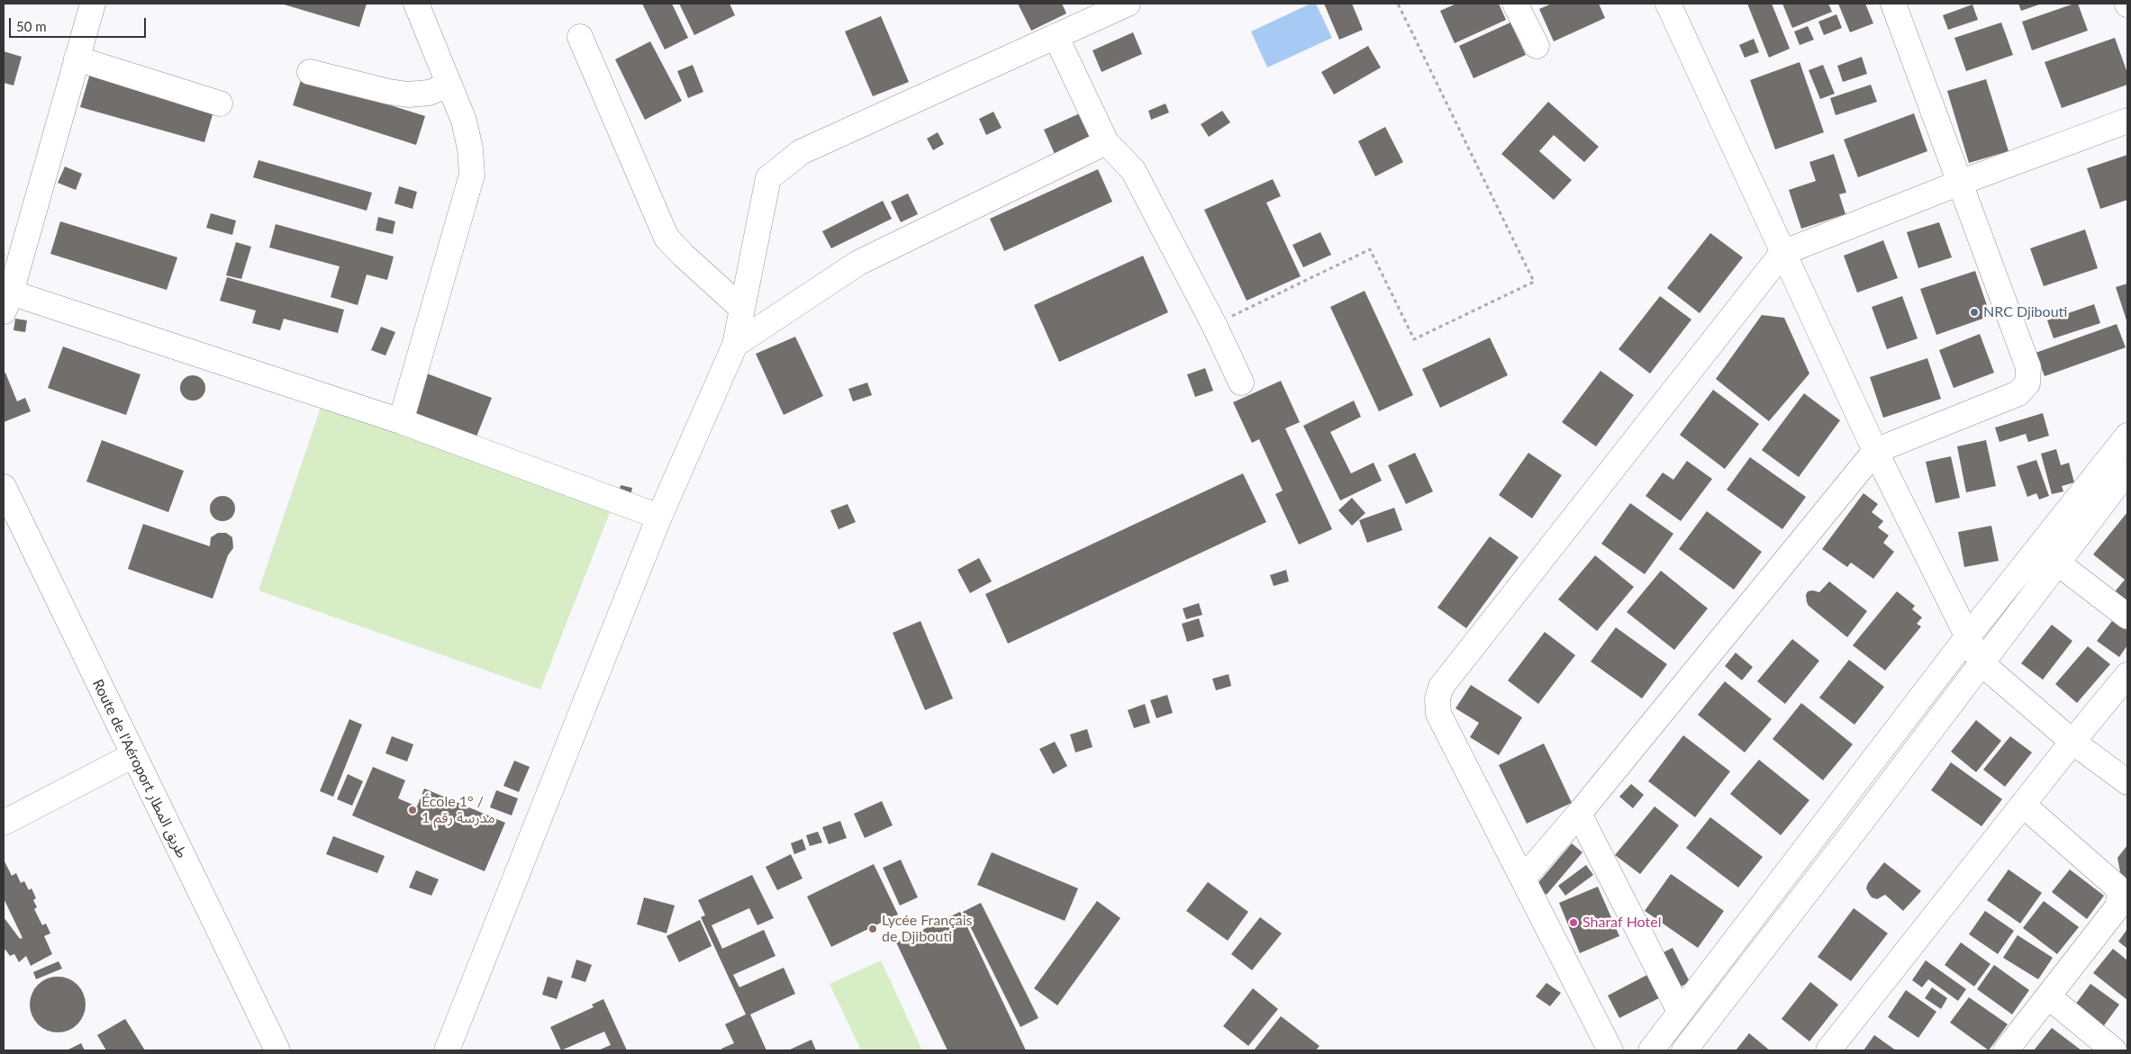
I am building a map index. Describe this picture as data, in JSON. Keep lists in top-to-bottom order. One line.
{"streets":{"street":["Route de l'Aéroport طريق المطار"]},"places":["NRC Djibouti","École 1° / مدرسة رقم 1","Sharaf Hotel","Lycée Français de Djibouti"],"scale_bar":"50 m"}
